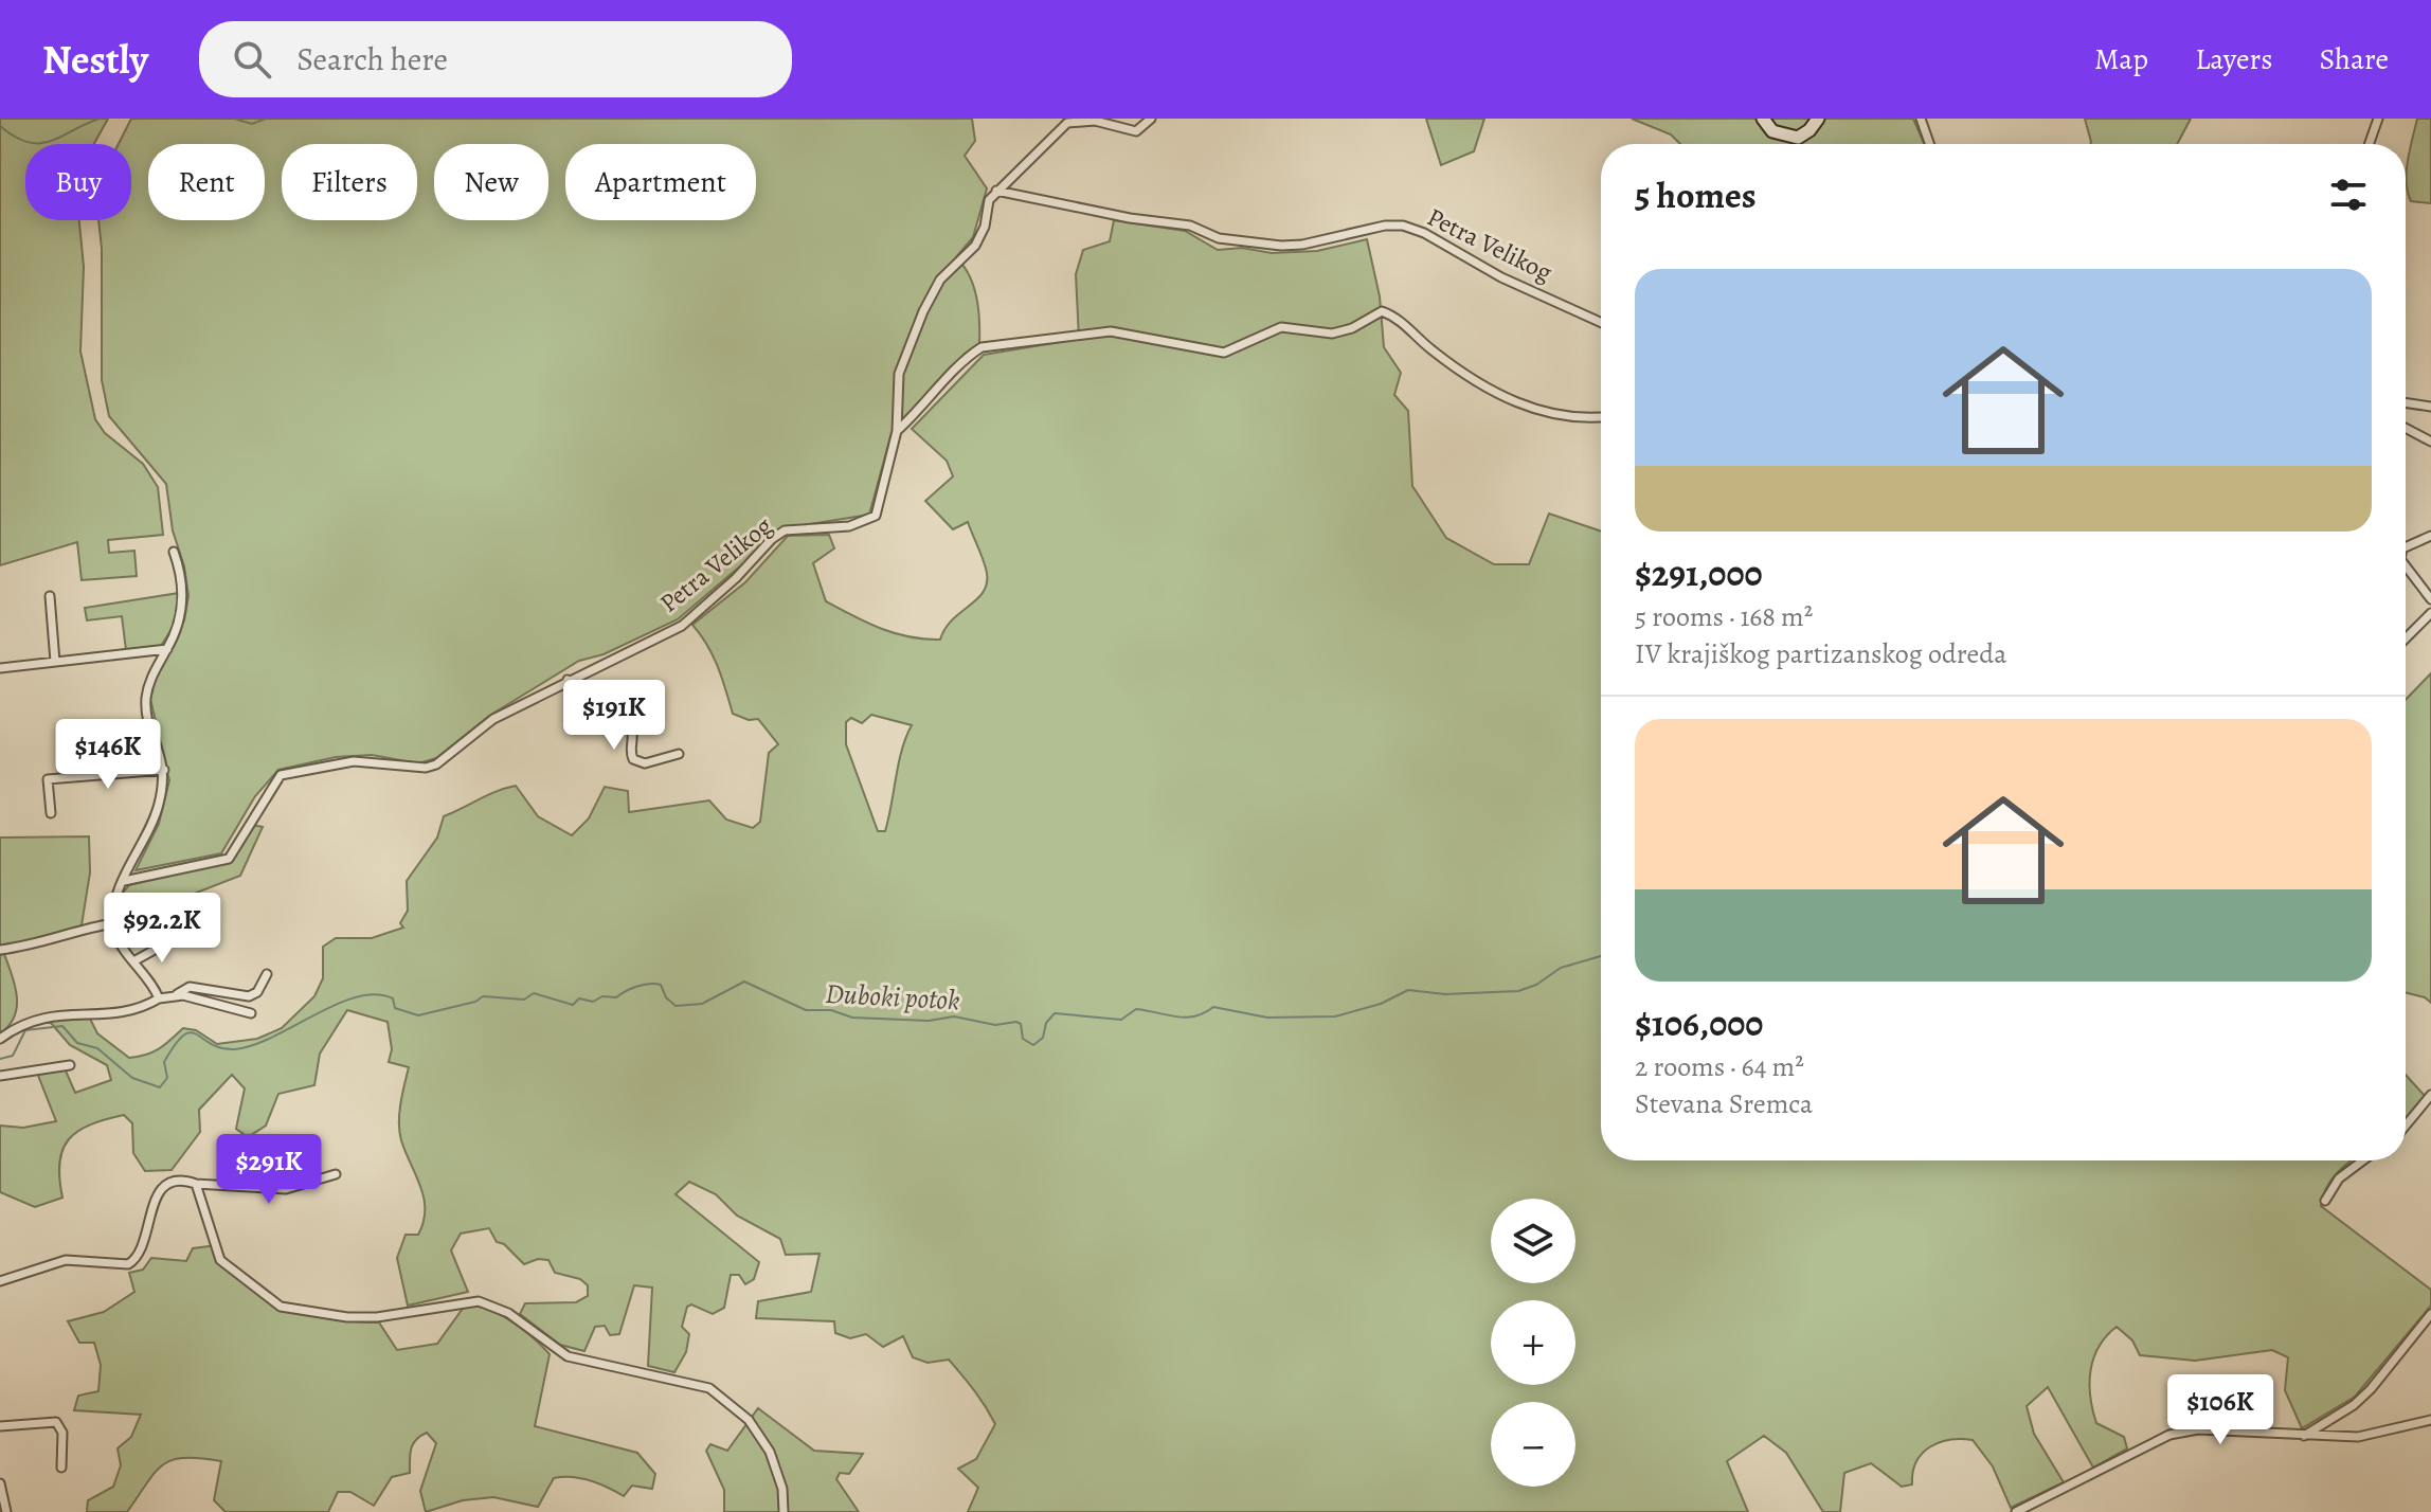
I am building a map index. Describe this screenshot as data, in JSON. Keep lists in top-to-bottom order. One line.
{"streets":{"street":["Petra Velikog"]},"water":["Duboki potok"],"page":{"header":"Nestly","search":"Search here","nav":["Map","Layers","Share"],"chip":["Buy","Rent","Filters","New","Apartment"],"heading":"5 homes","list":[{"name":"$291,000","note":"5 rooms · 168 m² · IV krajiškog partizanskog odreda"},{"name":"$106,000","note":"2 rooms · 64 m² · Stevana Sremca"}],"price":["$191K","$146K","$92.2K","$291K","$106K"],"map_buttons":["+","−"]}}
